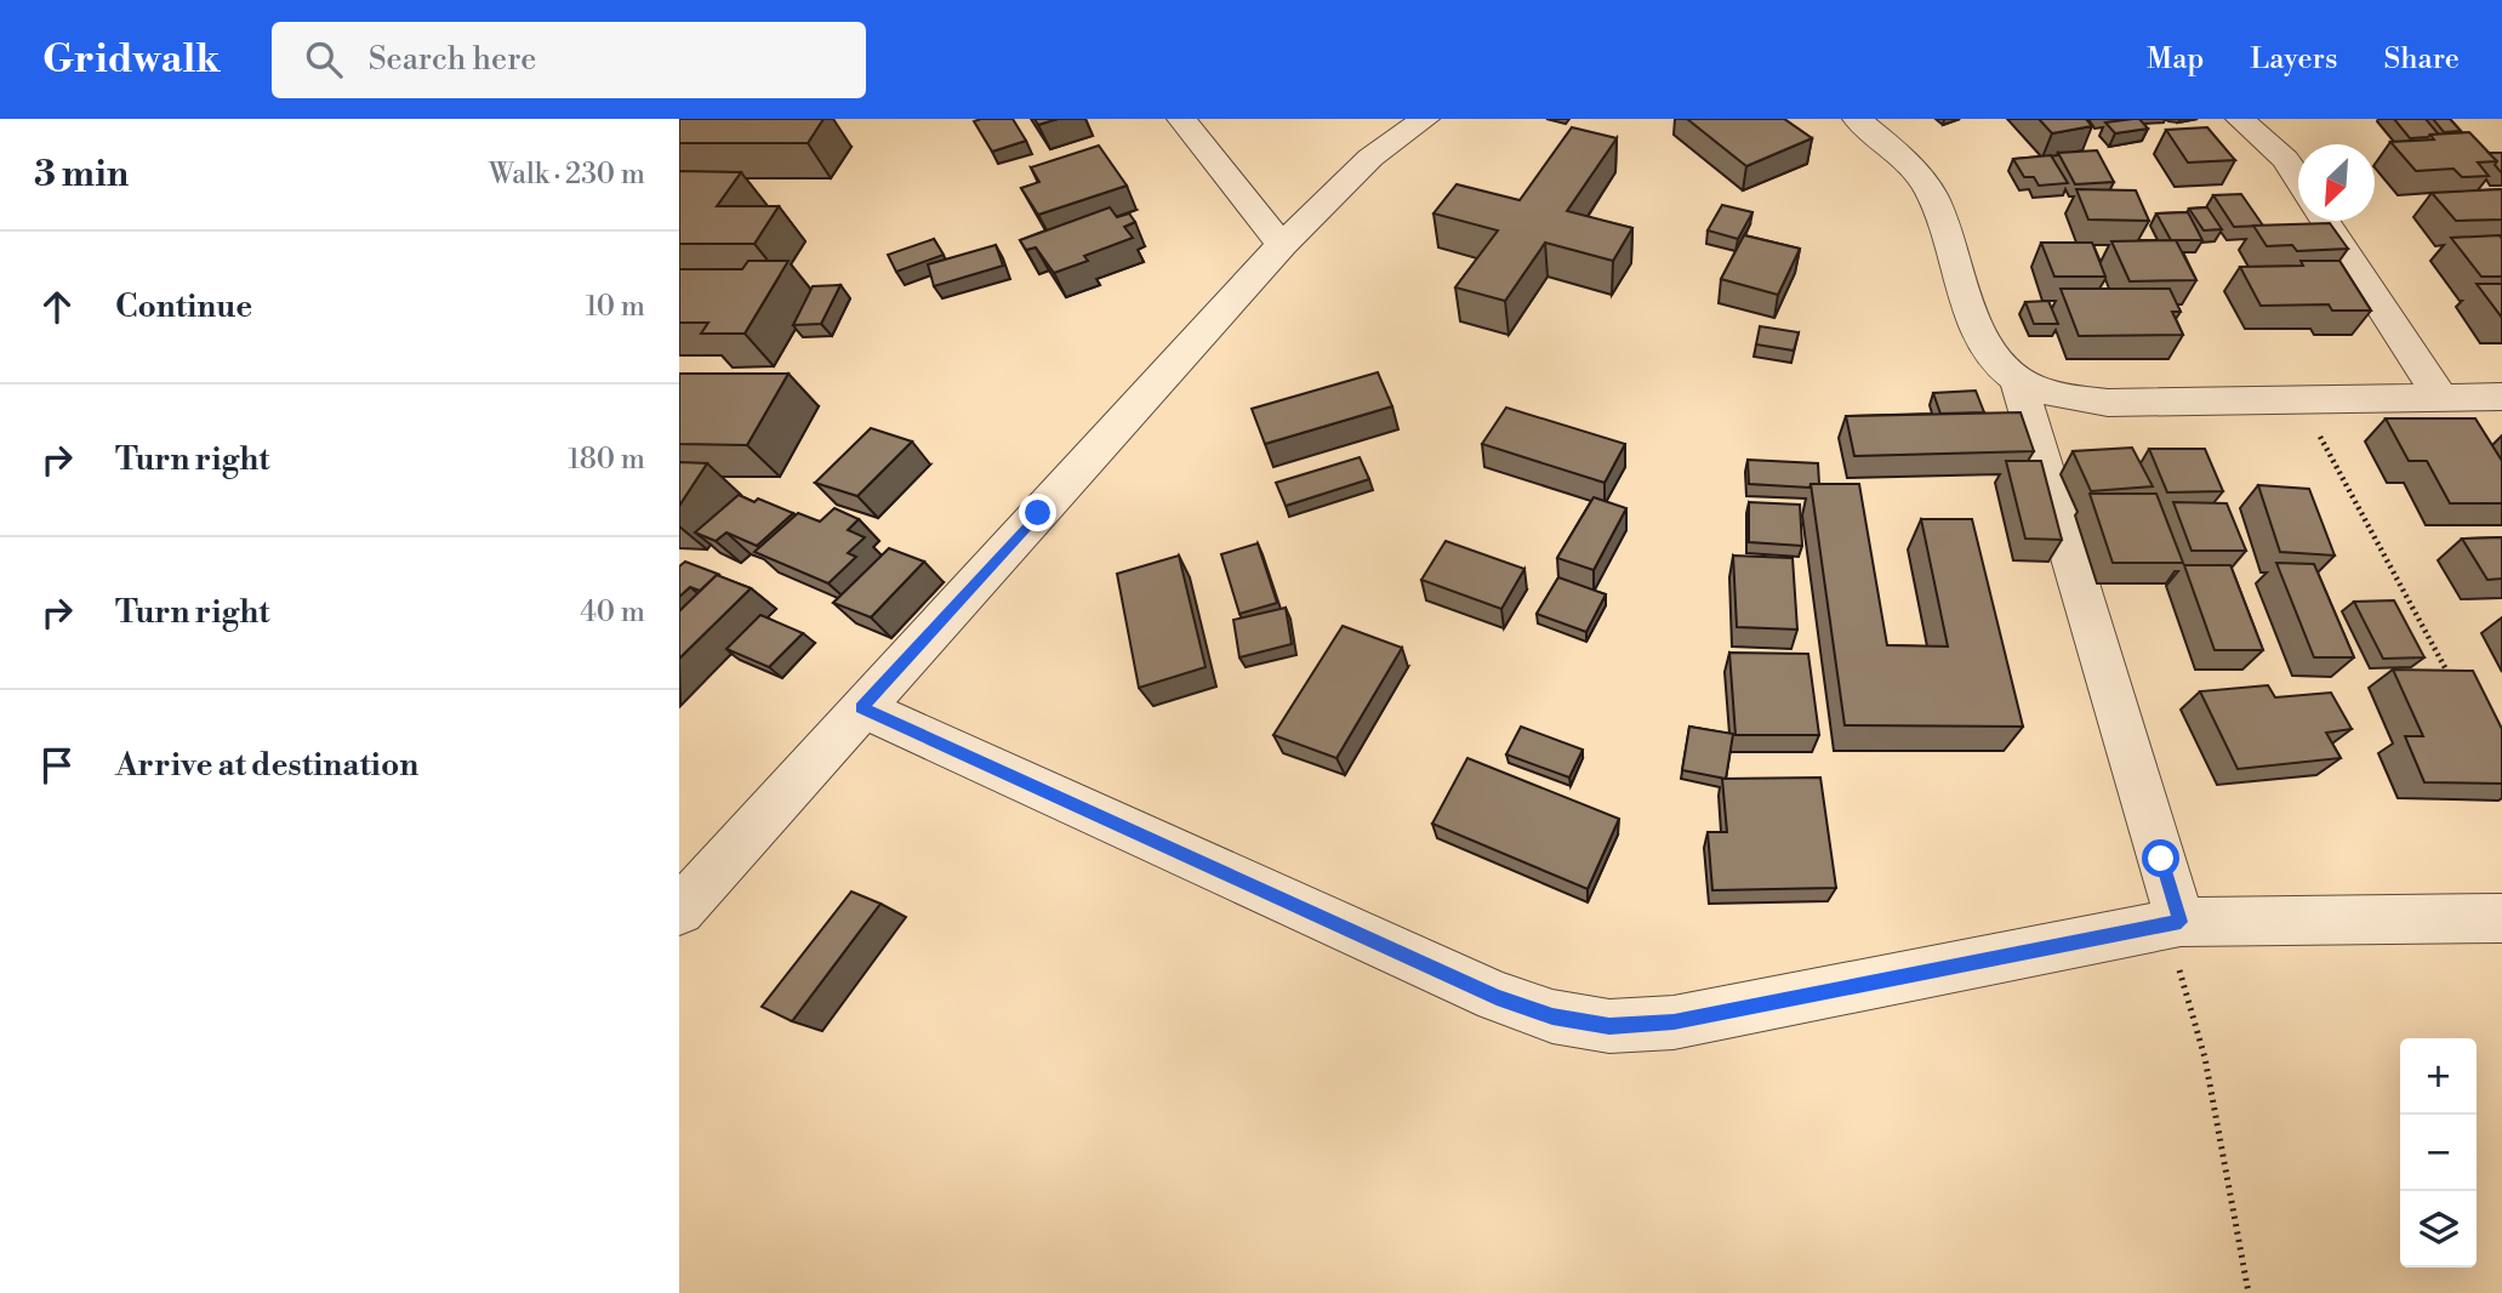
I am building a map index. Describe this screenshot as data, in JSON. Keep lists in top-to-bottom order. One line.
{"north":"bottom left","page":{"header":"Gridwalk","search":"Search here","nav":["Map","Layers","Share"],"heading":["3 min","Walk · 230 m"],"list":[["Continue","10 m"],["Turn right","180 m"],["Turn right","40 m"],"Arrive at destination"],"map_buttons":["+","−"]}}
